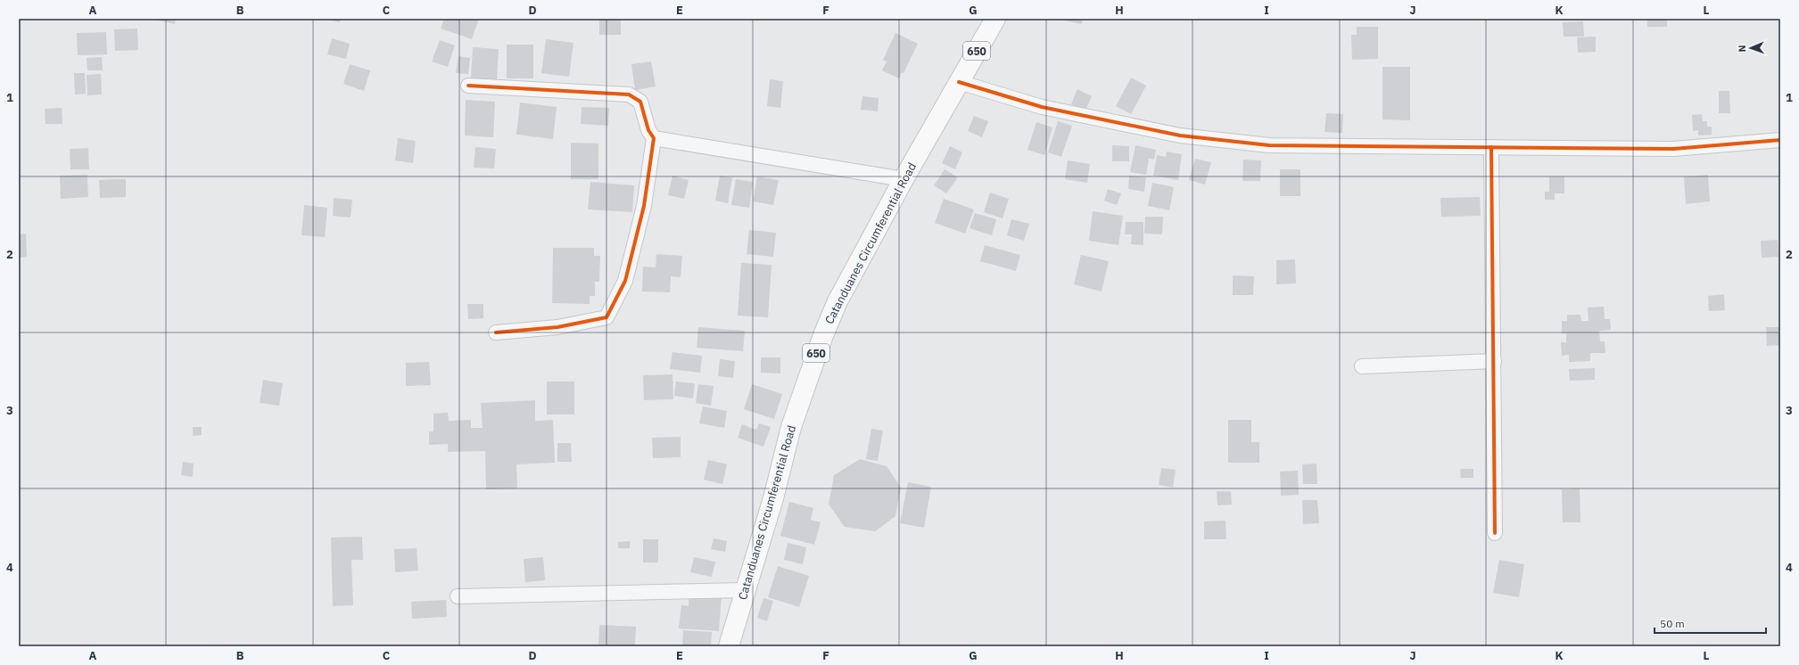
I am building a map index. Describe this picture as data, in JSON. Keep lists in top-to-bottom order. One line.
{"streets":{"main road":["650","Catanduanes Circumferential Road"]},"scale_bar":"50 m","north":"left","grid":{"columns":["A","B","C","D","E","F","G","H","I","J","K","L"],"rows":["1","2","3","4"]}}
